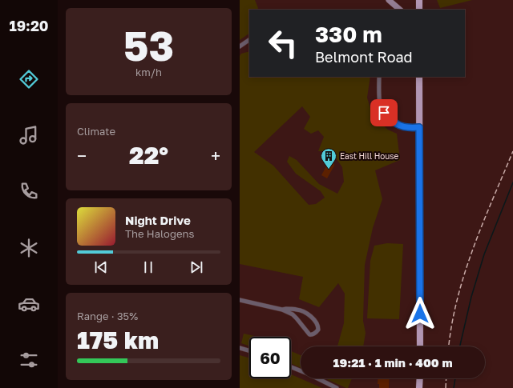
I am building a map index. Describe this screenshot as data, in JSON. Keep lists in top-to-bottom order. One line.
{"places":{"building":["East Hill House"]},"page":{"tabs":"19:20","tile":[["53","km/h"],"Climate",["Range · 35%","175 km"]],"turn":["330 m","Belmont Road"],"heat":["−","22°","+"],"song":["Night Drive","The Halogens"],"limit":"60","trip":"19:21 · 1 min · 400 m"}}
